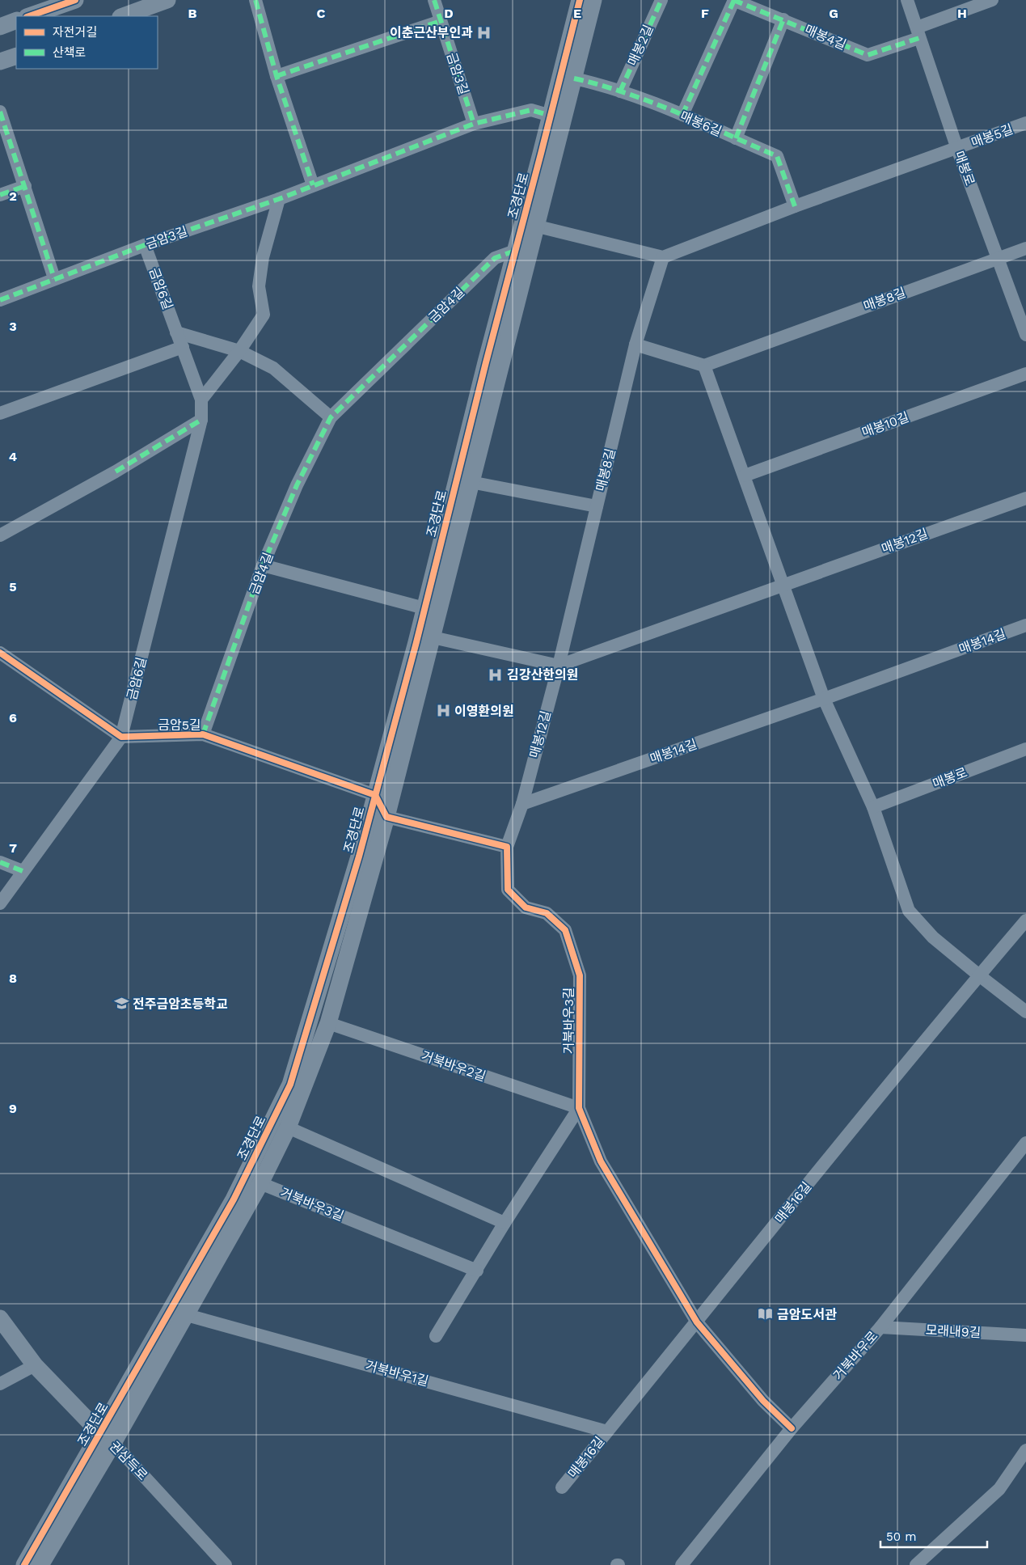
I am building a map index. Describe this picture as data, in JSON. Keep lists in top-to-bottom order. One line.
{"streets":{"street":["매봉4길","매봉2길","금암3길","매봉6길","매봉5길","매봉로","조경단로","금암6길","매봉8길","금암4길","매봉10길","매봉12길","매봉14길","금암5길","거북바우3길","거북바우2길","매봉16길","모래내9길","거북바우로","거북바우1길","권삼득로"]},"crossings":[["매봉4길","매봉로"],["매봉2길","매봉6길"],["금암3길","조경단로"],["금암3길","금암6길"],["매봉6길","조경단로"],["매봉5길","매봉로"],["매봉로","매봉8길"],["조경단로","금암4길"],["조경단로","금암5길"],["조경단로","거북바우3길"],["조경단로","거북바우2길"],["조경단로","거북바우1길"],["조경단로","권삼득로"],["금암6길","금암5길"],["매봉8길","매봉12길"],["금암4길","금암5길"],["매봉12길","매봉14길"],["매봉12길","거북바우3길"],["거북바우3길","거북바우2길"],["거북바우3길","매봉16길"],["거북바우3길","거북바우로"],["매봉16길","거북바우1길"],["모래내9길","거북바우로"]],"places":{"hospital":["이춘근산부인과","김강산한의원","이영환의원"],"school or university":["전주금암초등학교"],"library":["금암도서관"]},"legend":["자전거길","산책로"],"scale_bar":"50 m","grid":{"columns":["B","C","D","E","F","G","H"],"rows":["2","3","4","5","6","7","8","9"]}}
